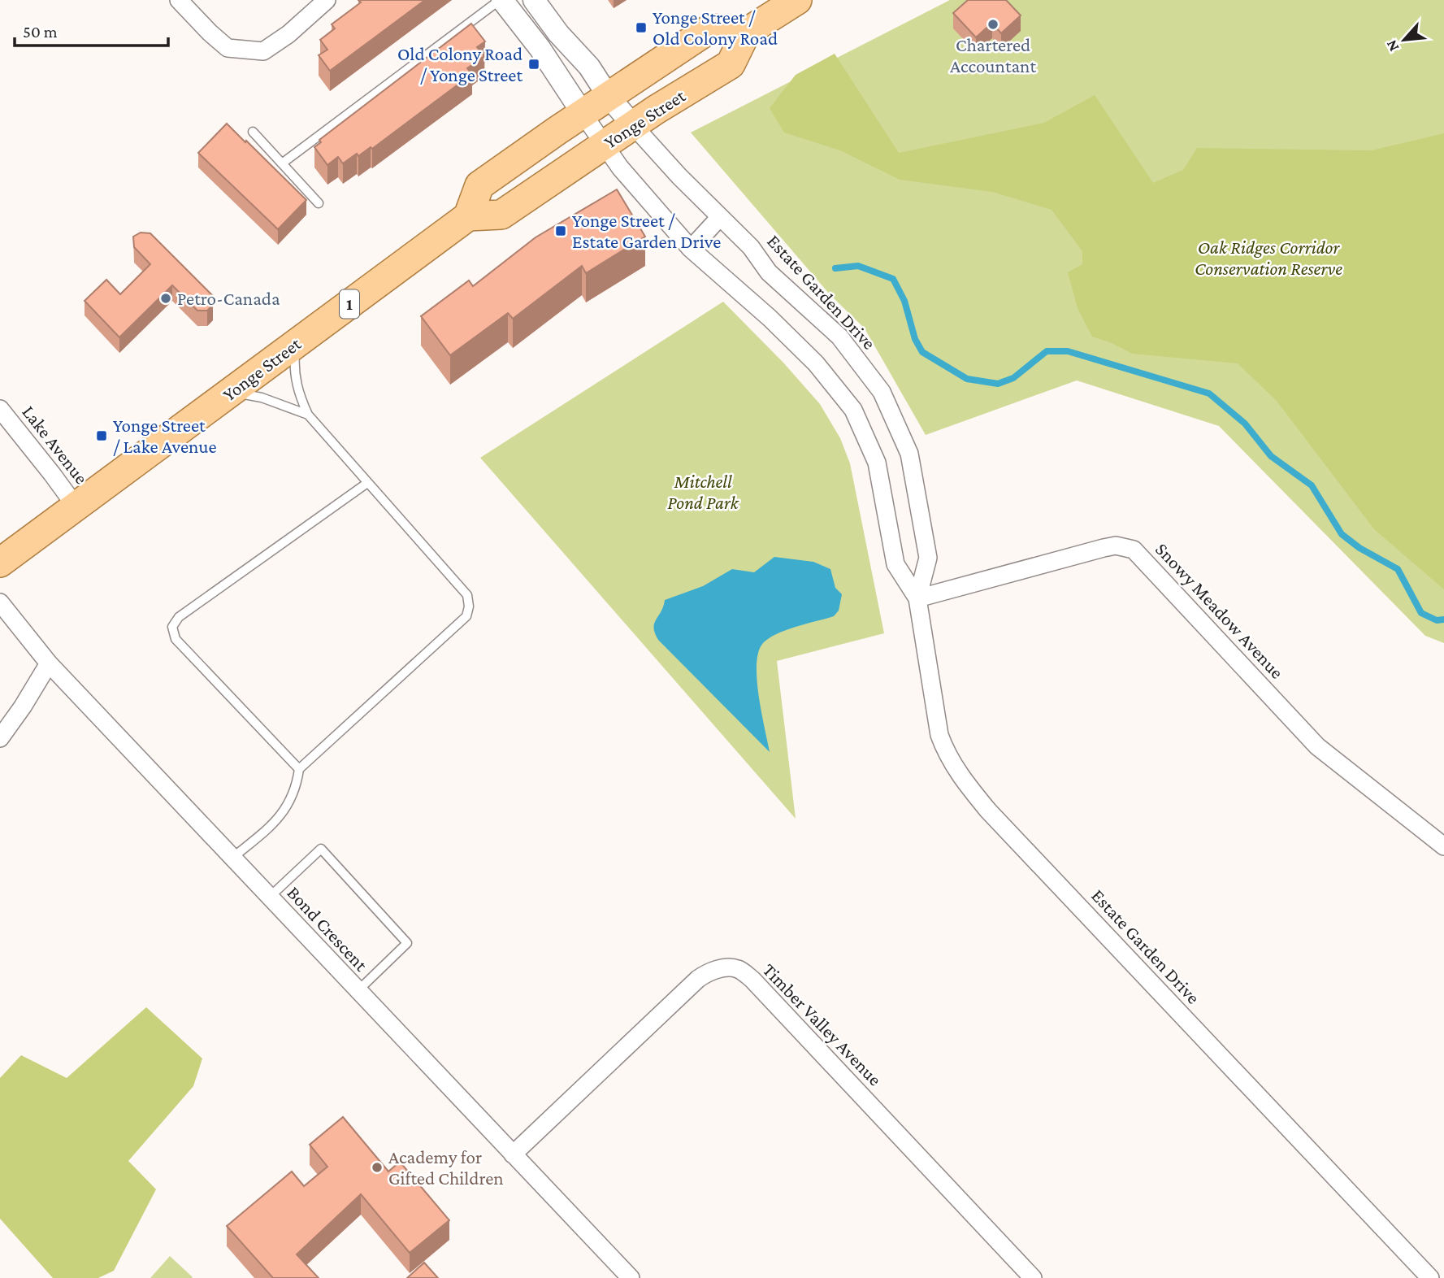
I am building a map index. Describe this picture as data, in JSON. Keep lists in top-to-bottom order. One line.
{"streets":{"main road":["Yonge Street","1"],"street":["Estate Garden Drive","Lake Avenue","Snowy Meadow Avenue","Bond Crescent","Timber Valley Avenue"]},"crossings":[["Yonge Street","Estate Garden Drive"],["Yonge Street","Lake Avenue"],["Estate Garden Drive","Snowy Meadow Avenue"],["Bond Crescent","Timber Valley Avenue"]],"parks":["Oak Ridges Corridor Conservation Reserve","Mitchell Pond Park"],"places":{"other":["Chartered Accountant","Petro-Canada","Academy for Gifted Children"],"transit":["Yonge Street / Old Colony Road","Old Colony Road / Yonge Street","Yonge Street / Estate Garden Drive","Yonge Street / Lake Avenue"]},"scale_bar":"50 m","north":"bottom left"}
